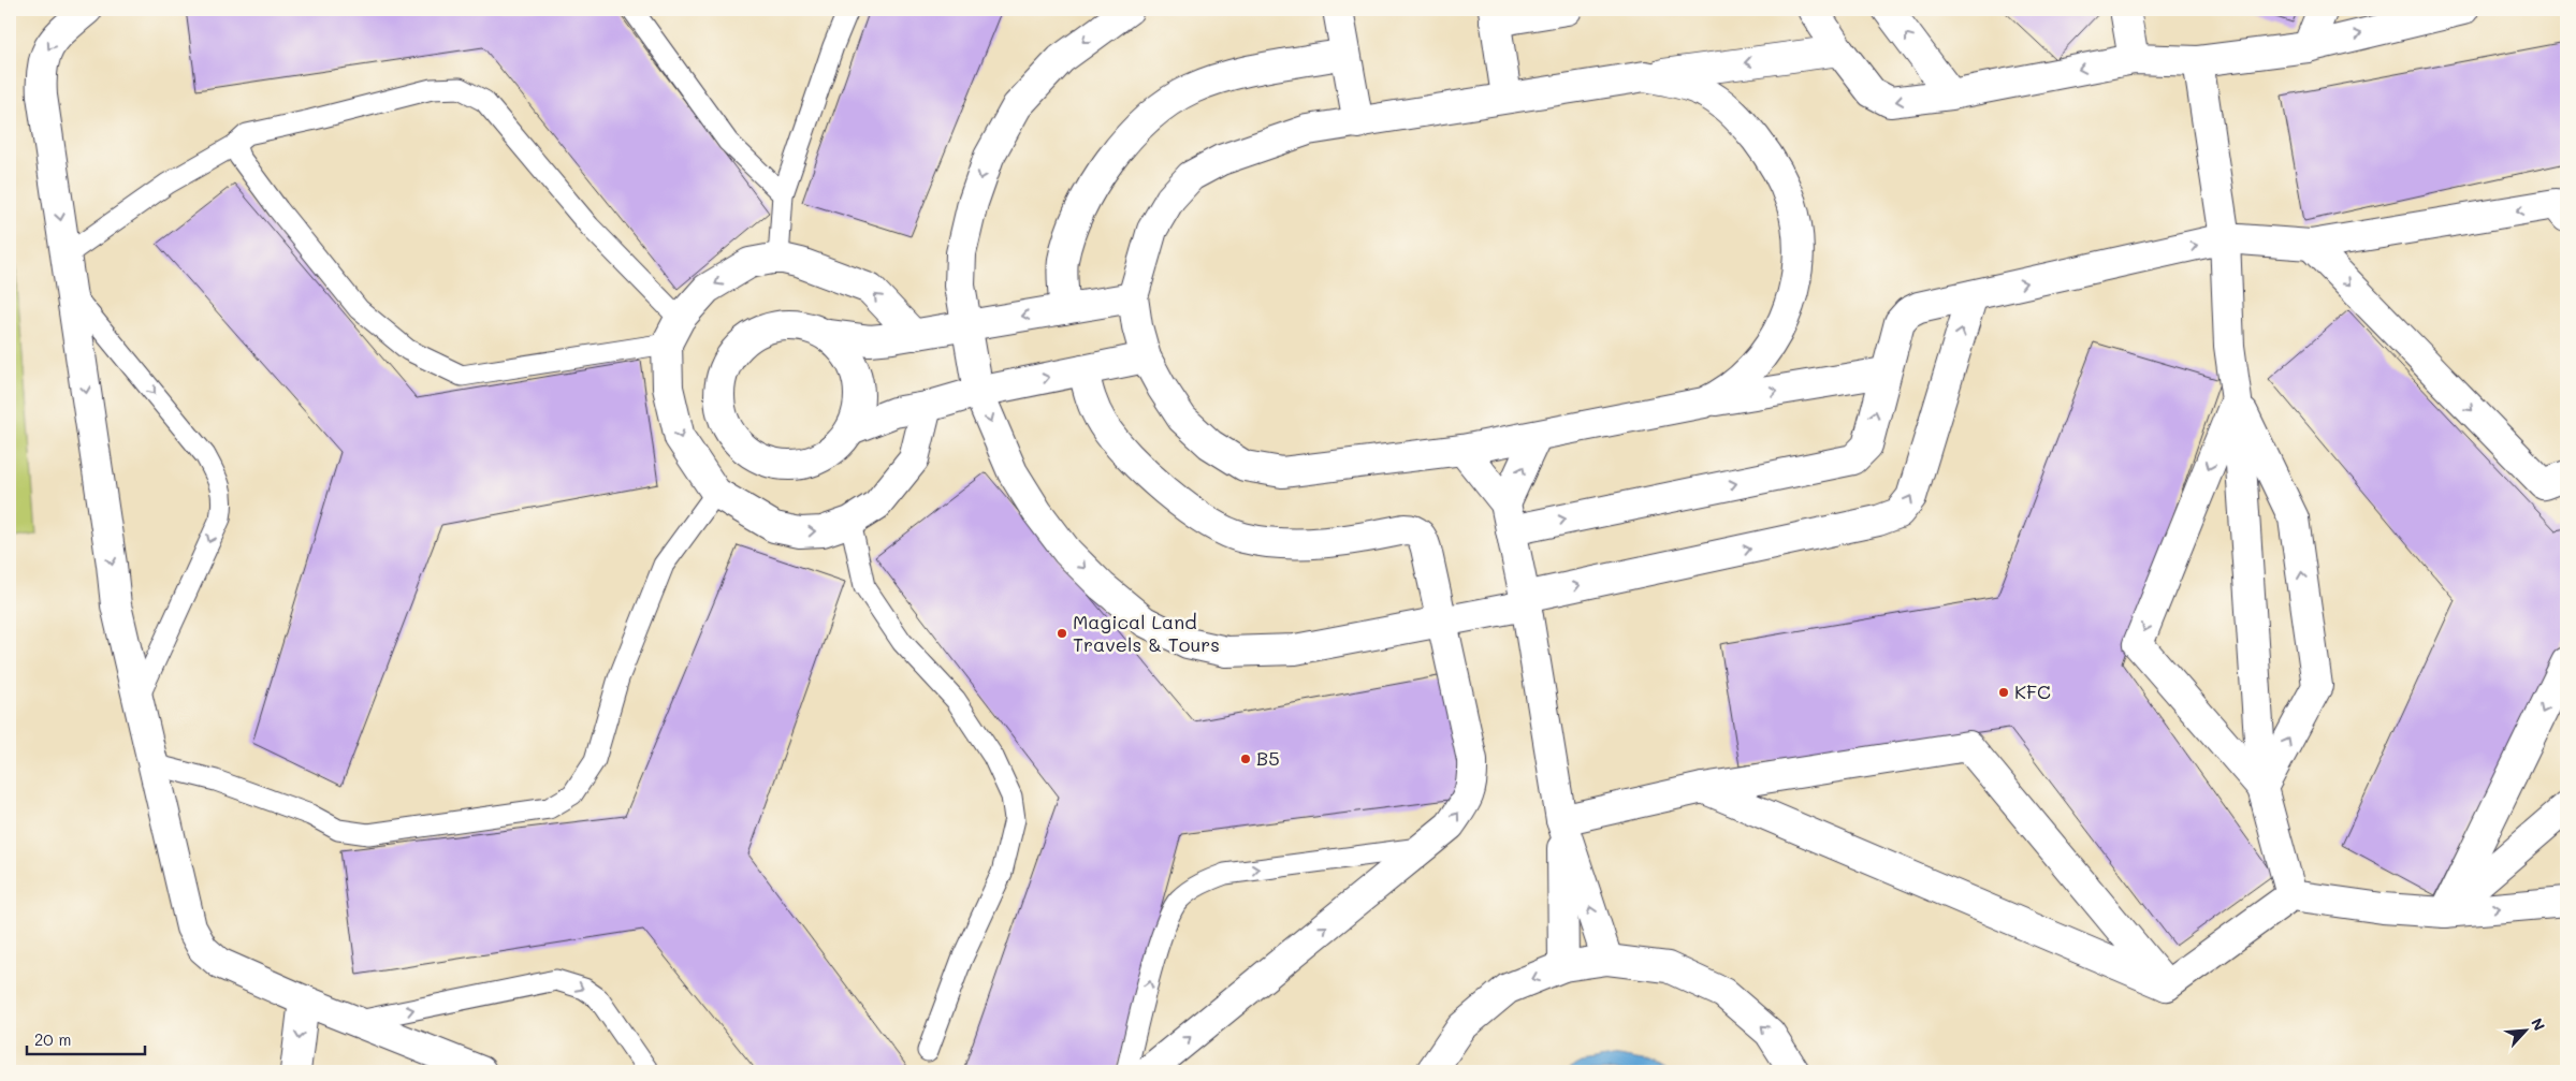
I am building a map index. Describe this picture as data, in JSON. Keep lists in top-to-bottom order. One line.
{"places":["Magical Land Travels & Tours","KFC","B5"],"scale_bar":"20 m","north":"top right"}
